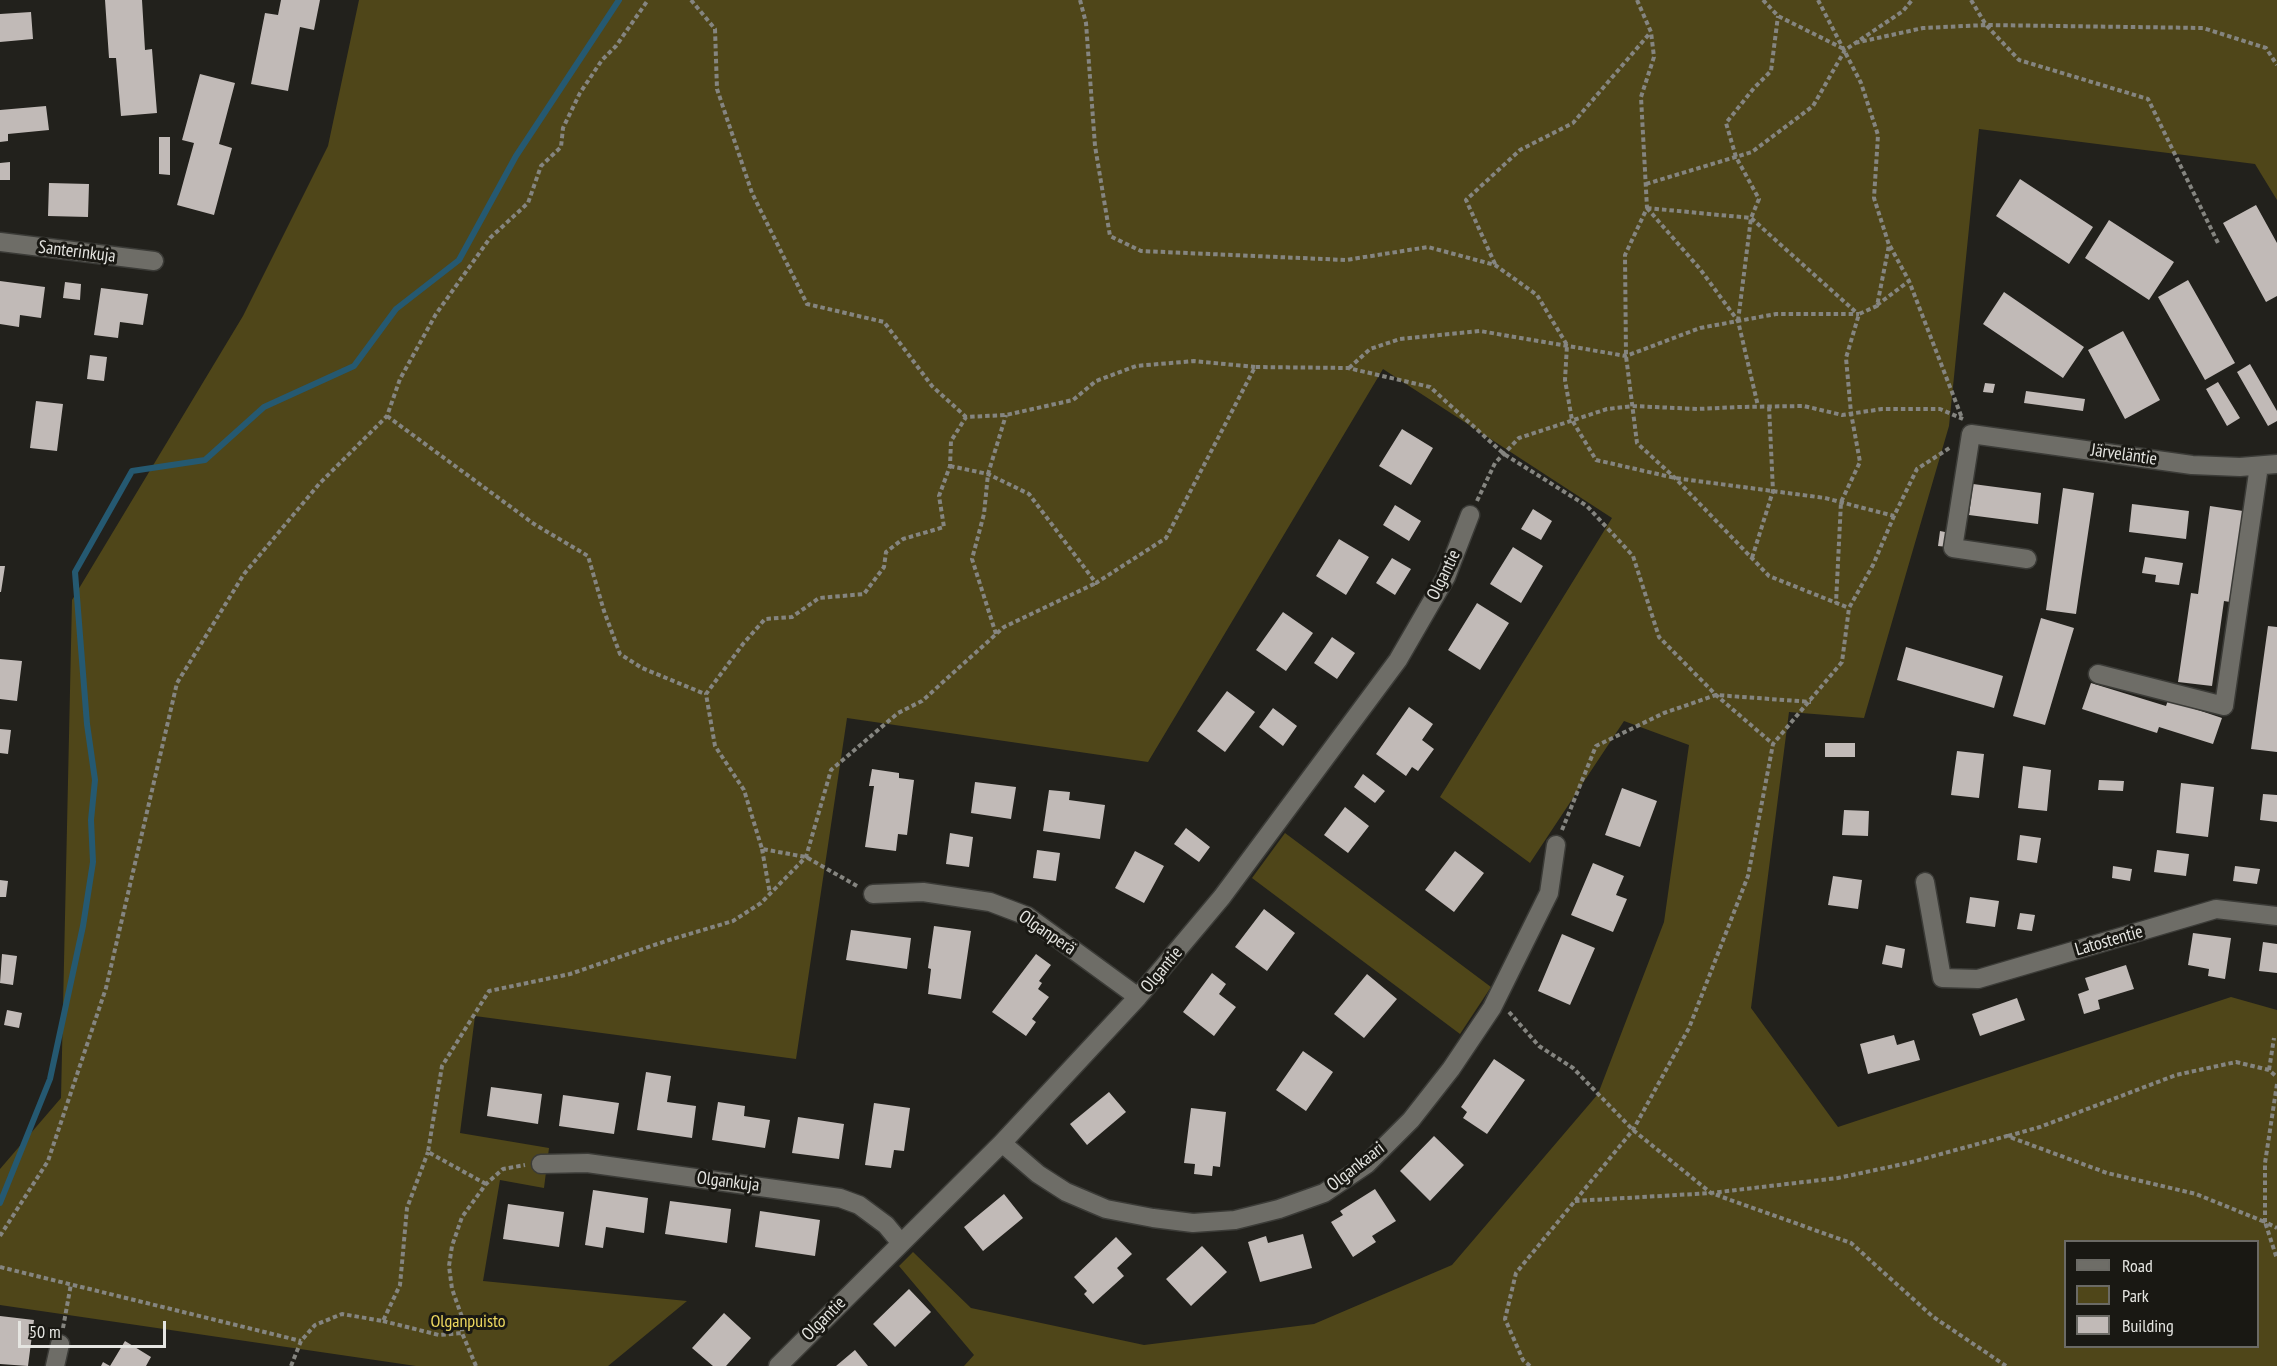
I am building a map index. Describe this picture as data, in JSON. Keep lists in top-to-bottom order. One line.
{"streets":{"street":["Santerinkuja","Järveläntie","Olgantie","Olganperä","Latostentie","Olgankaari","Olgankuja"]},"crossings":[["Olgantie","Olganperä"],["Olgantie","Olgankaari"],["Olgantie","Olgankuja"]],"parks":["Olganpuisto"],"legend":["Road","Park","Building"],"scale_bar":"50 m"}
